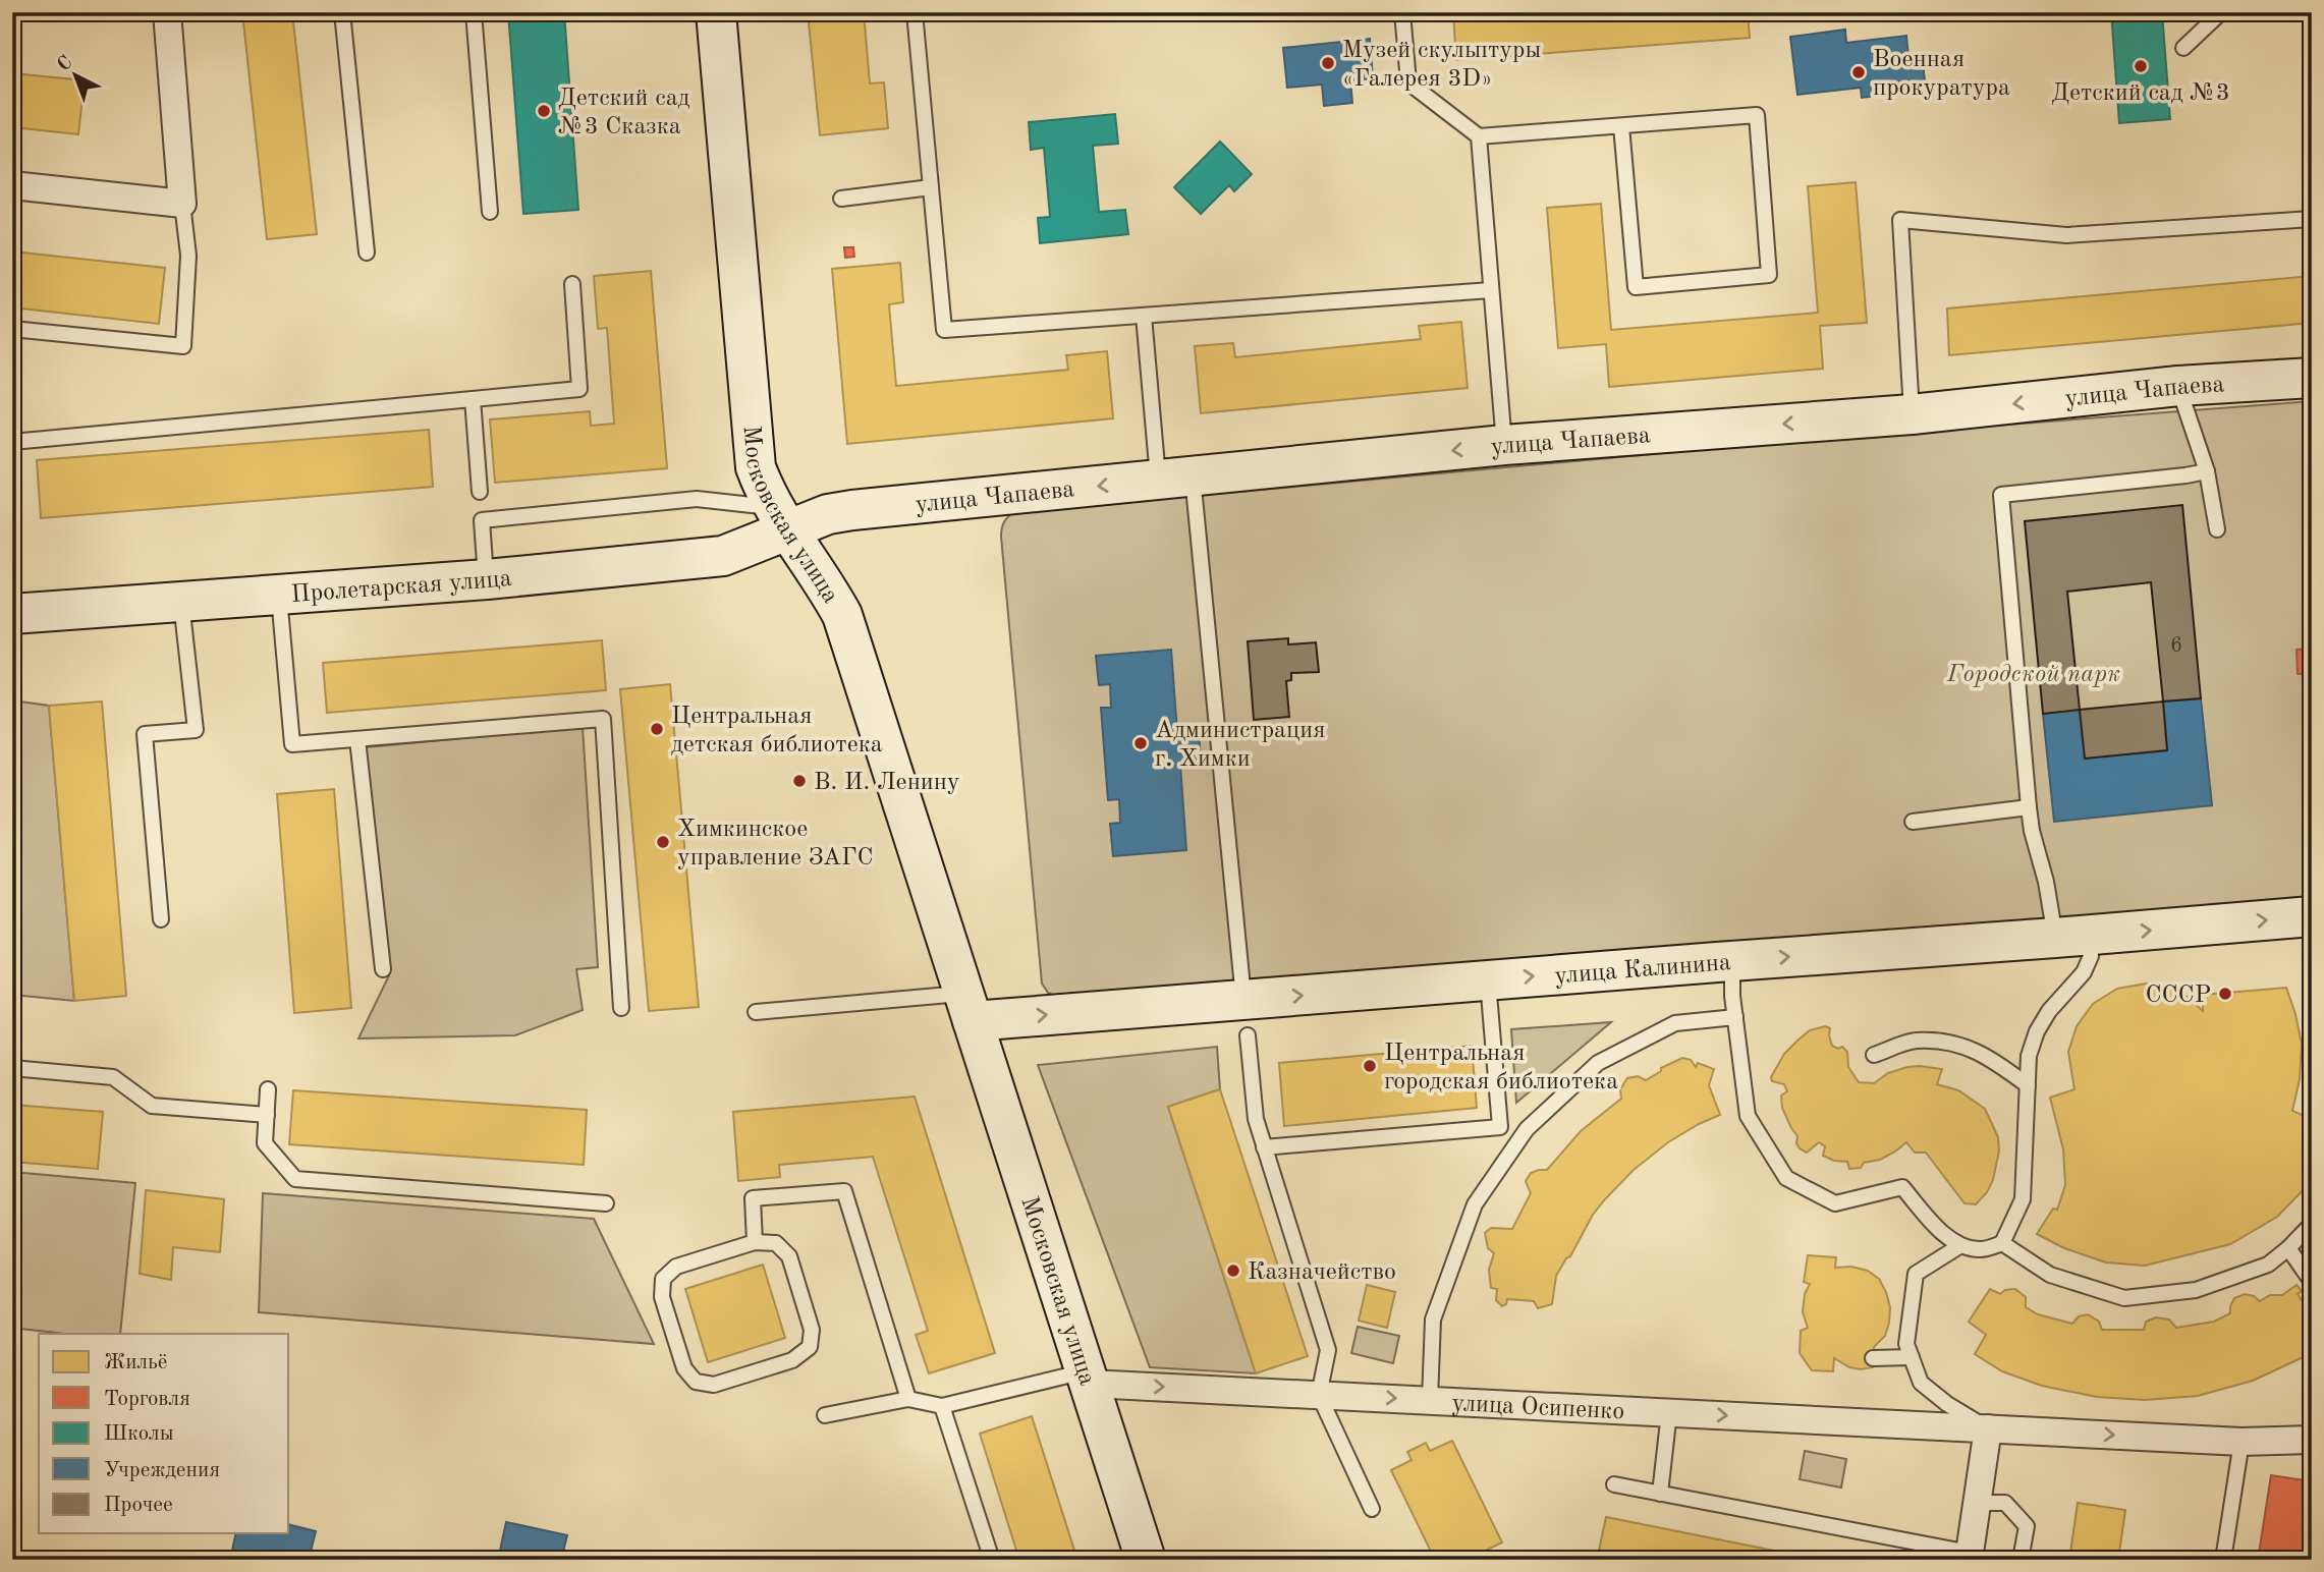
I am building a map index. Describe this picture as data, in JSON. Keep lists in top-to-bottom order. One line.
{"streets":{"street":["улица Чапаева","Московская улица","Пролетарская улица","улица Калинина","улица Осипенко"]},"crossings":[["улица Чапаева","Московская улица"],["улица Чапаева","Пролетарская улица"],["Московская улица","Пролетарская улица"],["Московская улица","улица Калинина"],["Московская улица","улица Осипенко"]],"one_way":["улица Чапаева","улица Калинина","улица Осипенко"],"parks":["Городской парк"],"places":["Музей скульптуры «Галерея 3D»","Детский сад №3","Военная прокуратура","Детский сад №3 Сказка","Центральная детская библиотека","Администрация г. Химки","В. И. Ленину","Химкинское управление ЗАГС","СССР","Центральная городская библиотека","Казначейство"],"house_numbers":["6"],"legend":["Жильё","Торговля","Школы","Учреждения","Прочее"],"north":"top left"}
